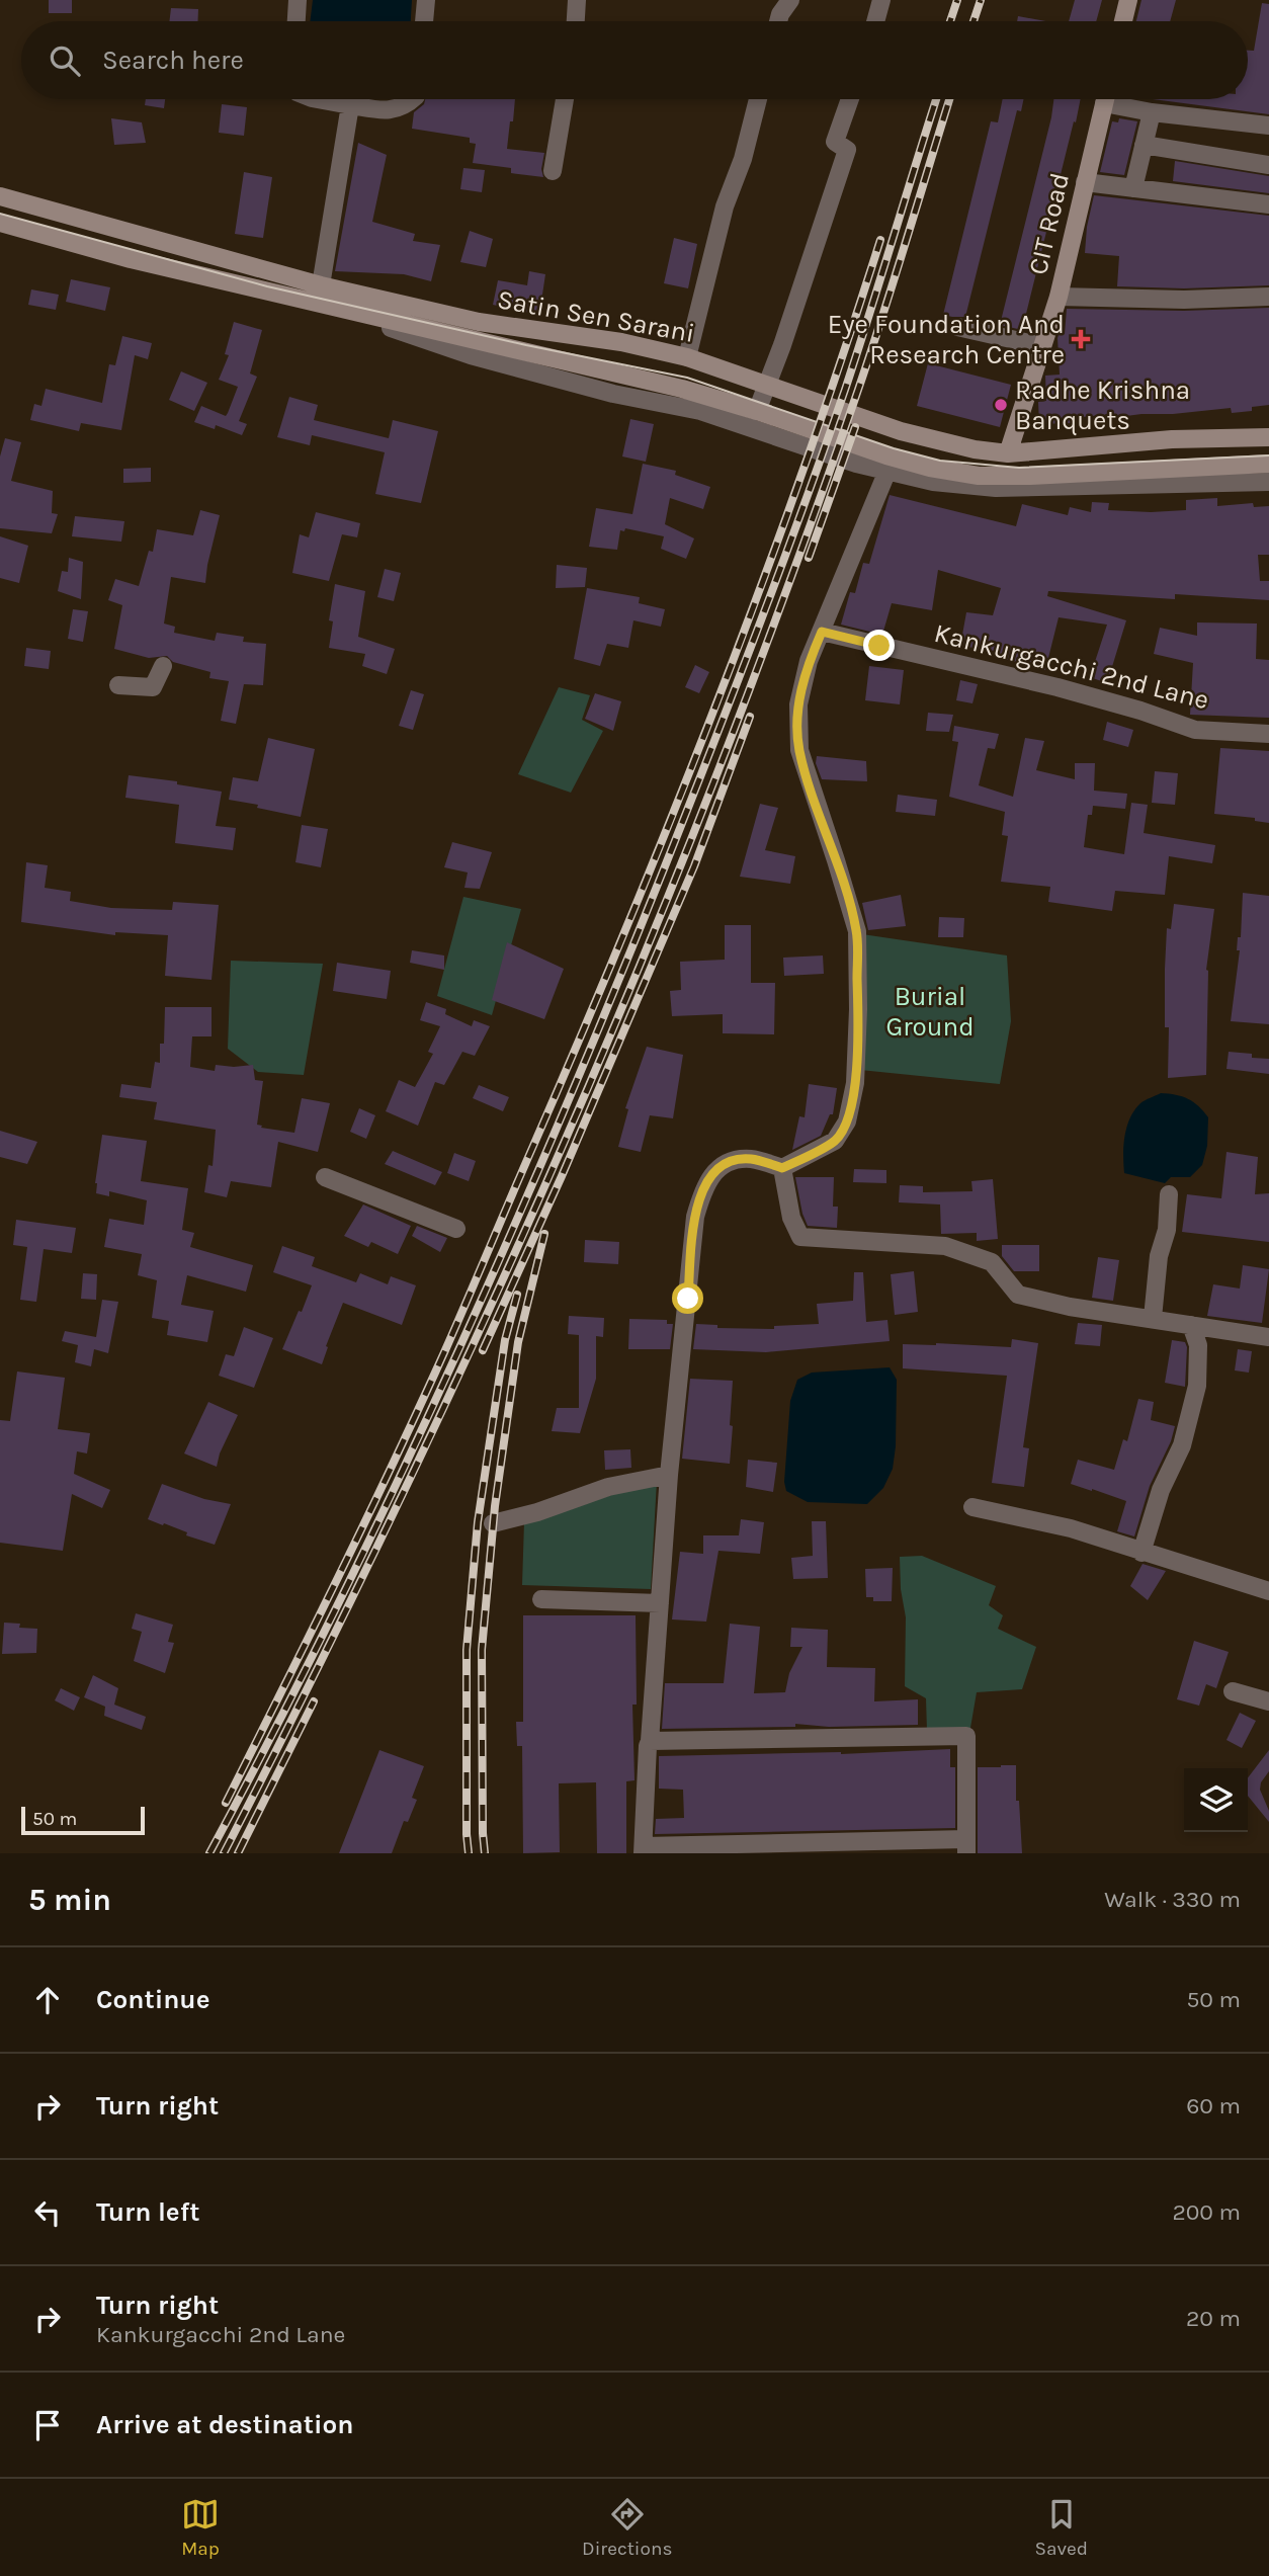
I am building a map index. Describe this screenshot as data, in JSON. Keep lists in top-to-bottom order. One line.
{"streets":{"main road":["CIT Road","Satin Sen Sarani"],"street":["Kankurgacchi 2nd Lane"]},"crossings":[["CIT Road","Satin Sen Sarani"]],"parks":["Burial Ground"],"places":{"health":["Eye Foundation And Research Centre"],"other":["Radhe Krishna Banquets"]},"scale_bar":"50 m","page":{"search":"Search here","scale":"50 m","heading":["5 min","Walk · 330 m"],"list":[["Continue","50 m"],["Turn right","60 m"],["Turn left","200 m"],["Turn right","Kankurgacchi 2nd Lane","20 m"],"Arrive at destination"],"nav":["Map","Directions","Saved"]}}
